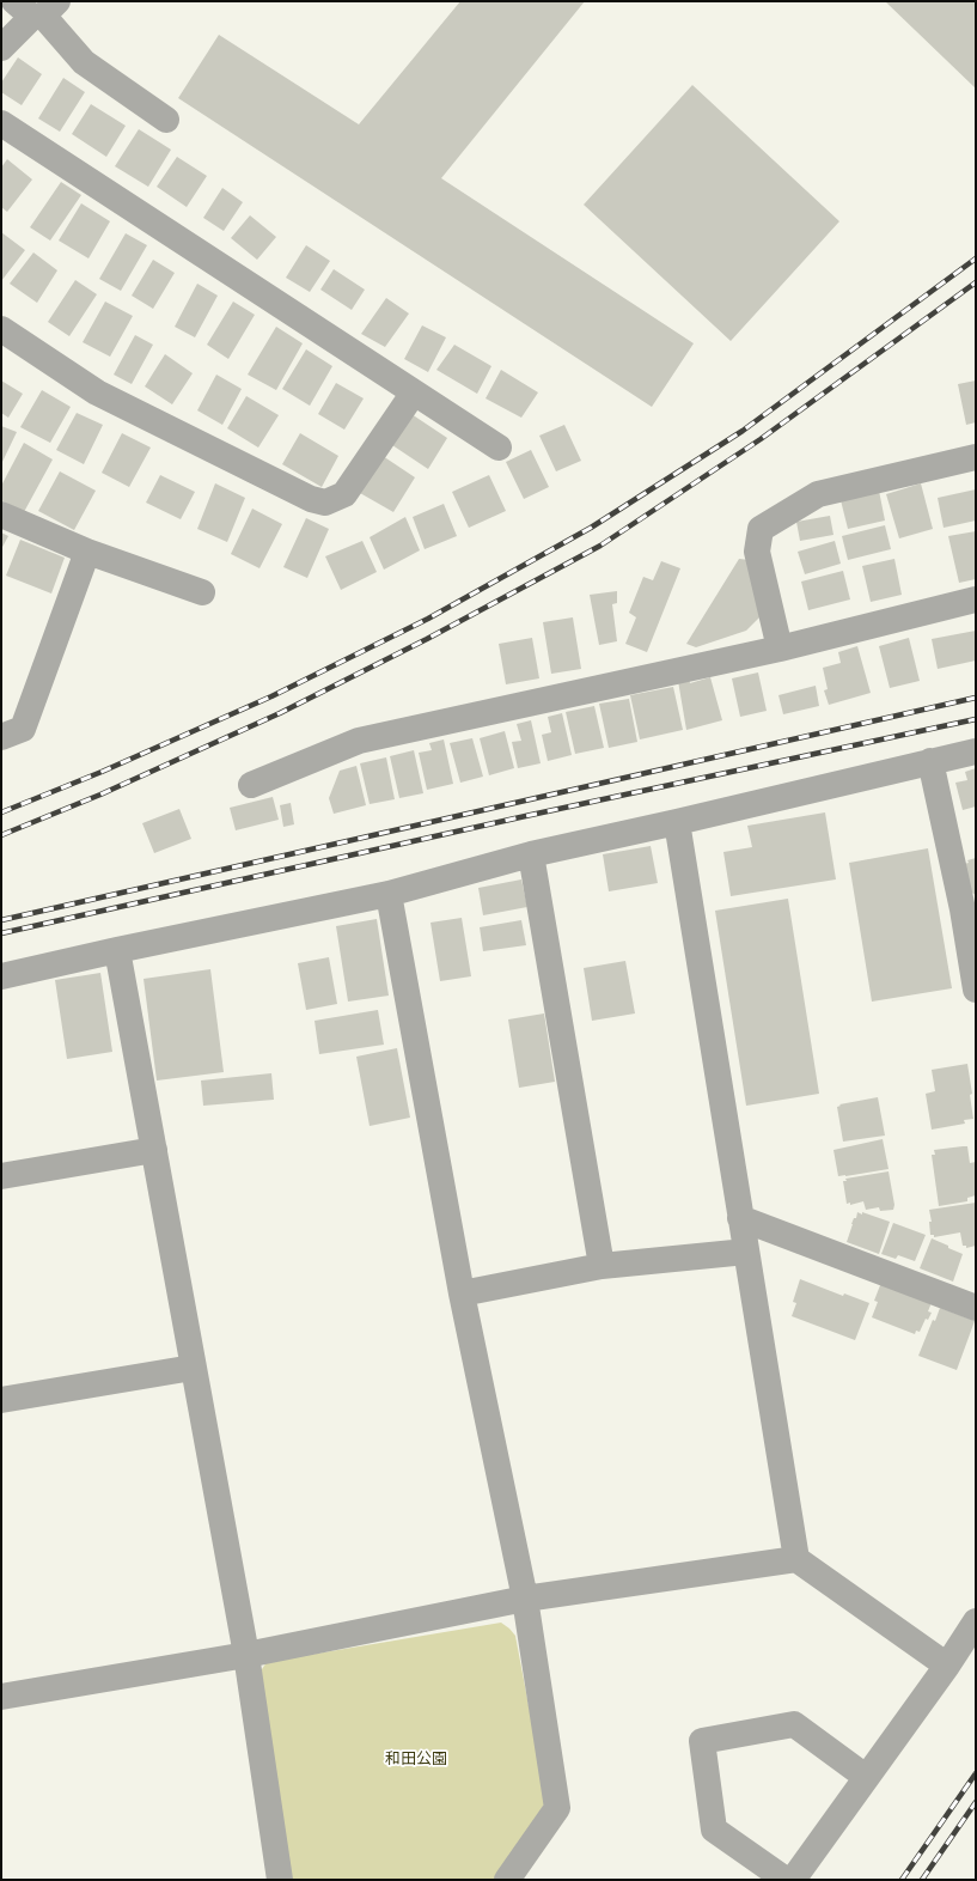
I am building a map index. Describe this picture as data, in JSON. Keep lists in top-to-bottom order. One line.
{"parks":["和田公園"]}
